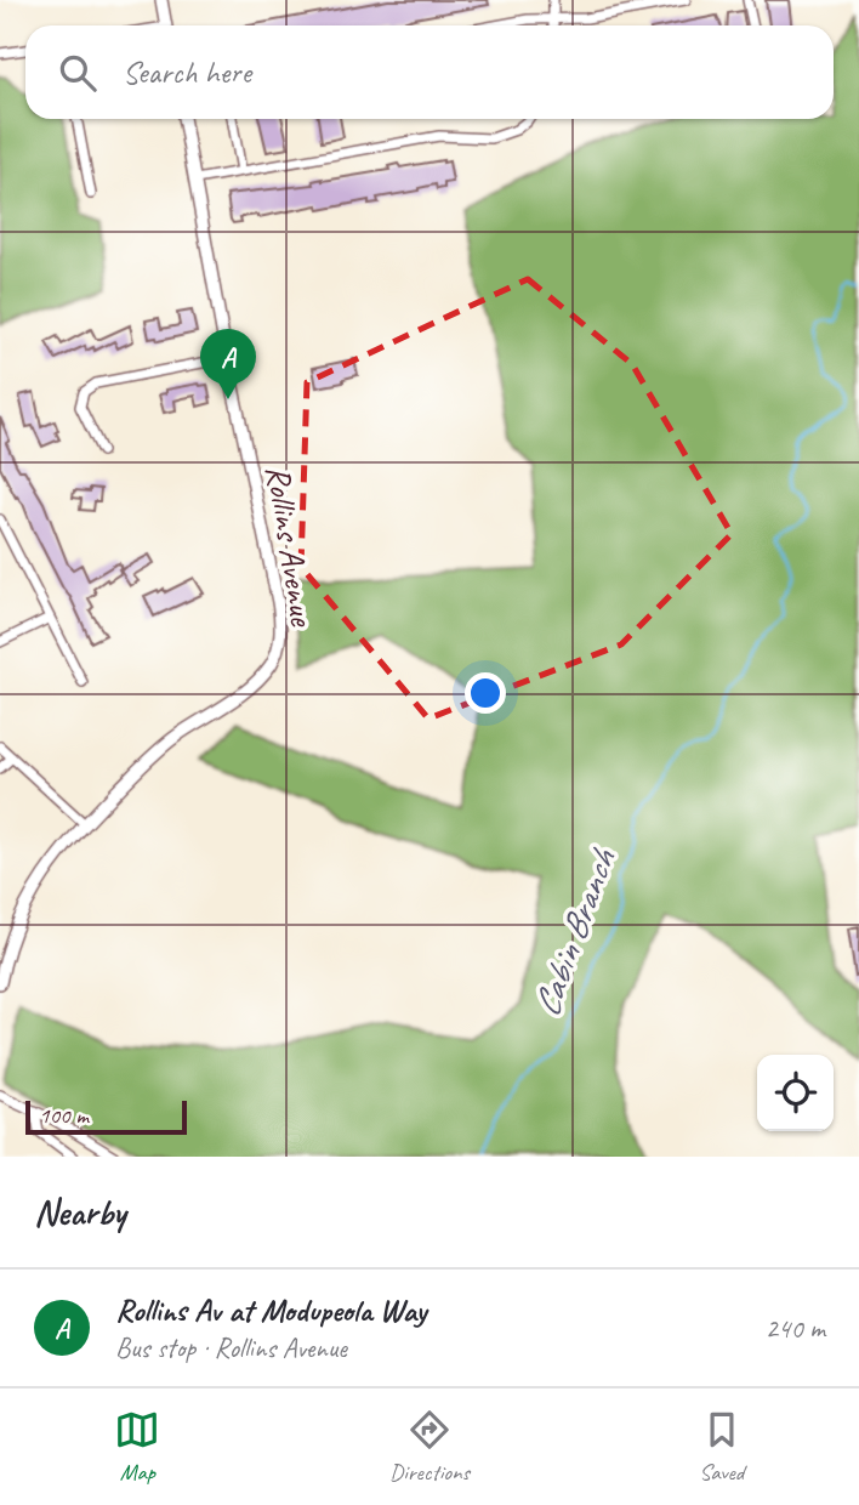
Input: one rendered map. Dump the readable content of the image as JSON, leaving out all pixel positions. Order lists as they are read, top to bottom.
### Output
{
  "streets": {
    "street": ["Rollins Avenue"]
  },
  "water": ["Cabin Branch"],
  "scale_bar": "100 m",
  "page": {
    "search": "Search here",
    "pins": "A",
    "scale": "100 m",
    "heading": "Nearby",
    "list": [
      {
        "mark": "A",
        "name": "Rollins Av at Modupeola Way",
        "note": "Bus stop · Rollins Avenue",
        "value": "240 m"
      }
    ],
    "nav": ["Map", "Directions", "Saved"]
  }
}
